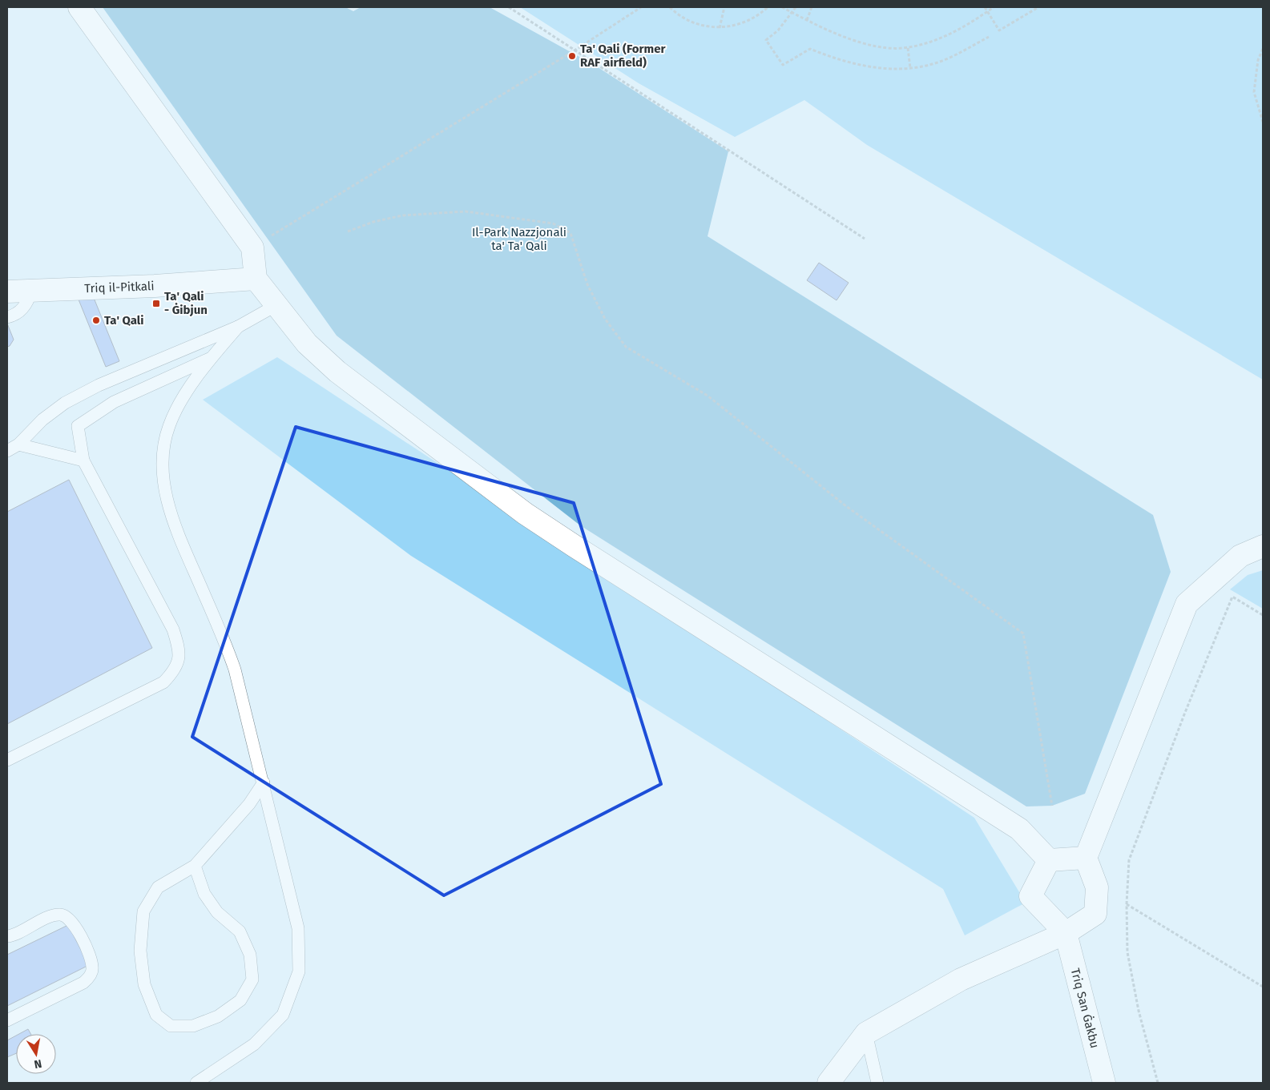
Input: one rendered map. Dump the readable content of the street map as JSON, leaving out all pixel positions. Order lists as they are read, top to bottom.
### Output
{
  "streets": {
    "main road": ["Triq il-Pitkali", "Triq San Ġakbu"]
  },
  "parks": ["Il-Park Nazzjonali ta' Ta' Qali"],
  "places": {
    "other": ["Ta' Qali (Former RAF airfield)", "Ta' Qali"],
    "transit": ["Ta' Qali - Ġibjun"]
  },
  "north": "bottom"
}
